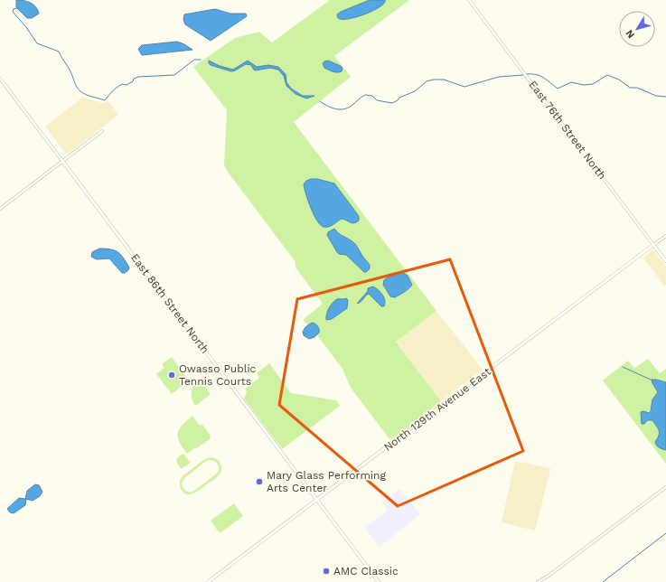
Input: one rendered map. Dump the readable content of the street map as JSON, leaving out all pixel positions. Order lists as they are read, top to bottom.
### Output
{
  "streets": {
    "main road": ["East 76th Street North", "East 86th Street North", "North 129th Avenue East"]
  },
  "crossings": [
    ["East 76th Street North", "North 129th Avenue East"],
    ["East 86th Street North", "North 129th Avenue East"]
  ],
  "places": ["Owasso Public Tennis Courts", "Mary Glass Performing Arts Center", "AMC Classic"],
  "north": "bottom left"
}
